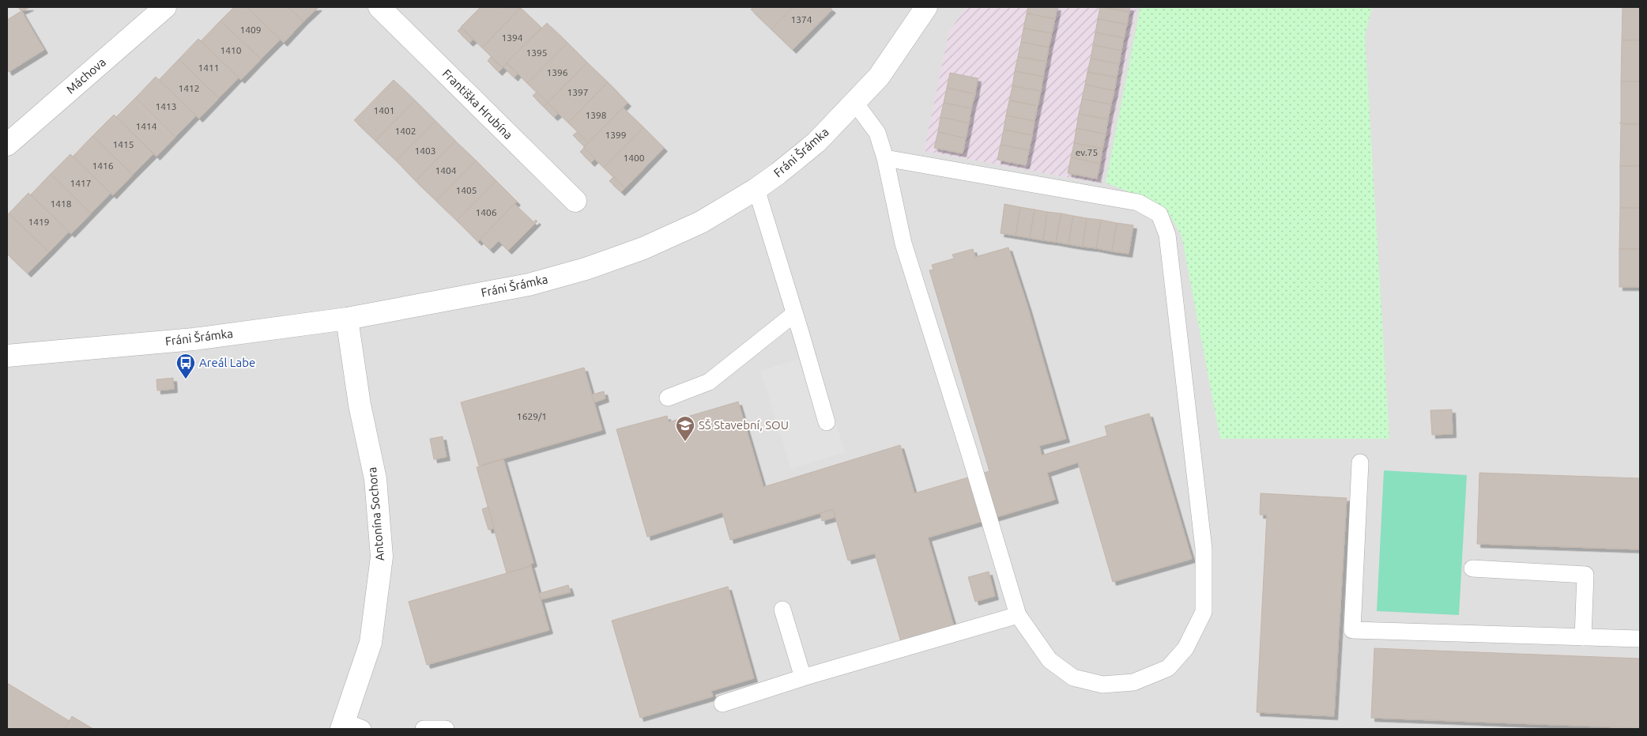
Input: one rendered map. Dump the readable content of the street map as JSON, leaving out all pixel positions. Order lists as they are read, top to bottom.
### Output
{
  "streets": {
    "street": [
      "Máchova",
      "Františka Hrubína",
      "Fráni Šrámka",
      "Antonína Sochora"
    ]
  },
  "crossings": [
    ["Fráni Šrámka", "Antonína Sochora"]
  ],
  "places": {
    "bus stop": ["Areál Labe"],
    "school or university": ["SŠ Stavební, SOU"]
  },
  "house_numbers": [
    "1374",
    "1409",
    "1394",
    "1410",
    "1395",
    "1411",
    "1396",
    "1412",
    "1397",
    "1413",
    "1401",
    "1398",
    "1414",
    "1402",
    "1399",
    "1415",
    "1403",
    "ev.75",
    "1400",
    "1416",
    "1404",
    "1417",
    "1405",
    "1418",
    "1406",
    "1419",
    "1629/1"
  ]
}
